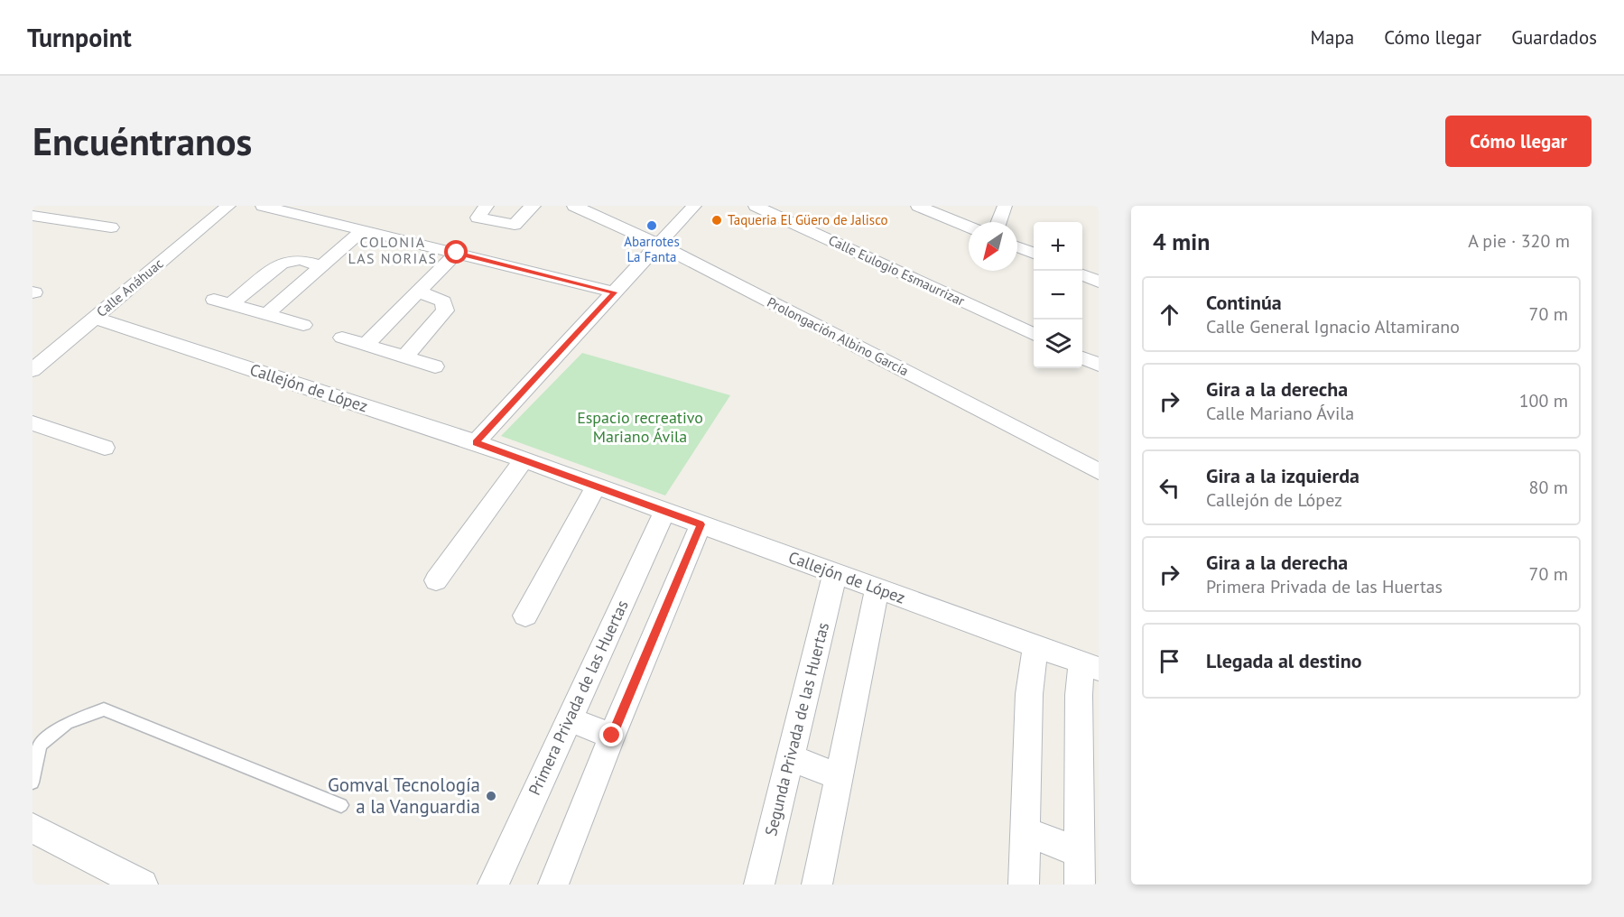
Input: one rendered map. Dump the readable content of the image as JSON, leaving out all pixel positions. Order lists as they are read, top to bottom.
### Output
{
  "streets": {
    "street": [
      "Calle Eulogio Esmaurrizar",
      "Calle Anáhuac",
      "Prolongación Albino García",
      "Callejón de López",
      "Primera Privada de las Huertas",
      "Segunda Privada de las Huertas"
    ]
  },
  "crossings": [
    ["Calle Anáhuac", "Callejón de López"],
    ["Callejón de López", "Primera Privada de las Huertas"],
    ["Callejón de López", "Segunda Privada de las Huertas"]
  ],
  "districts": ["COLONIA LAS NORIAS"],
  "parks": ["Espacio recreativo Mariano Ávila"],
  "places": ["Taqueria El Güero de Jalisco", "Abarrotes La Fanta", "Gomval Tecnología a la Vanguardia"],
  "north": "bottom left",
  "page": {
    "header": "Turnpoint",
    "nav": ["Mapa", "Cómo llegar", "Guardados"],
    "buttons": "Cómo llegar",
    "title": "Encuéntranos",
    "heading": ["4 min", "A pie · 320 m"],
    "map_buttons": ["+", "−"],
    "list": [
      ["Continúa", "Calle General Ignacio Altamirano", "70 m"],
      ["Gira a la derecha", "Calle Mariano Ávila", "100 m"],
      ["Gira a la izquierda", "Callejón de López", "80 m"],
      ["Gira a la derecha", "Primera Privada de las Huertas", "70 m"],
      "Llegada al destino"
    ]
  }
}
